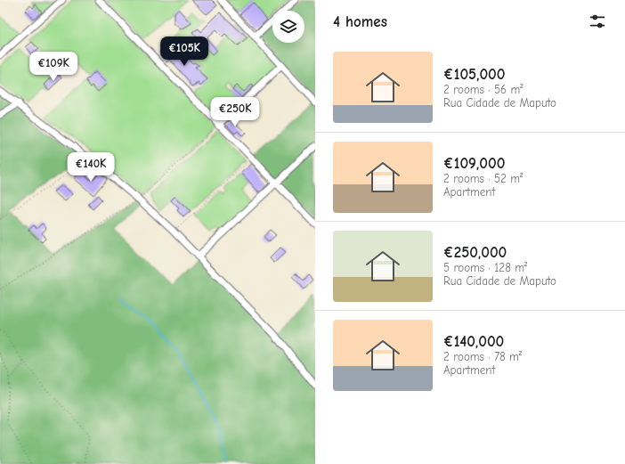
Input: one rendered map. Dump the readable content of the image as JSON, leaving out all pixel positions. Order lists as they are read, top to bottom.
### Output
{
  "page": {
    "heading": "4 homes",
    "price": [
      "€105K",
      "€109K",
      "€250K",
      "€140K"
    ],
    "list": [
      {
        "name": "€105,000",
        "note": "2 rooms · 56 m² · Rua Cidade de Maputo"
      },
      {
        "name": "€109,000",
        "note": "2 rooms · 52 m² · Apartment"
      },
      {
        "name": "€250,000",
        "note": "5 rooms · 128 m² · Rua Cidade de Maputo"
      },
      {
        "name": "€140,000",
        "note": "2 rooms · 78 m² · Apartment"
      }
    ]
  }
}
